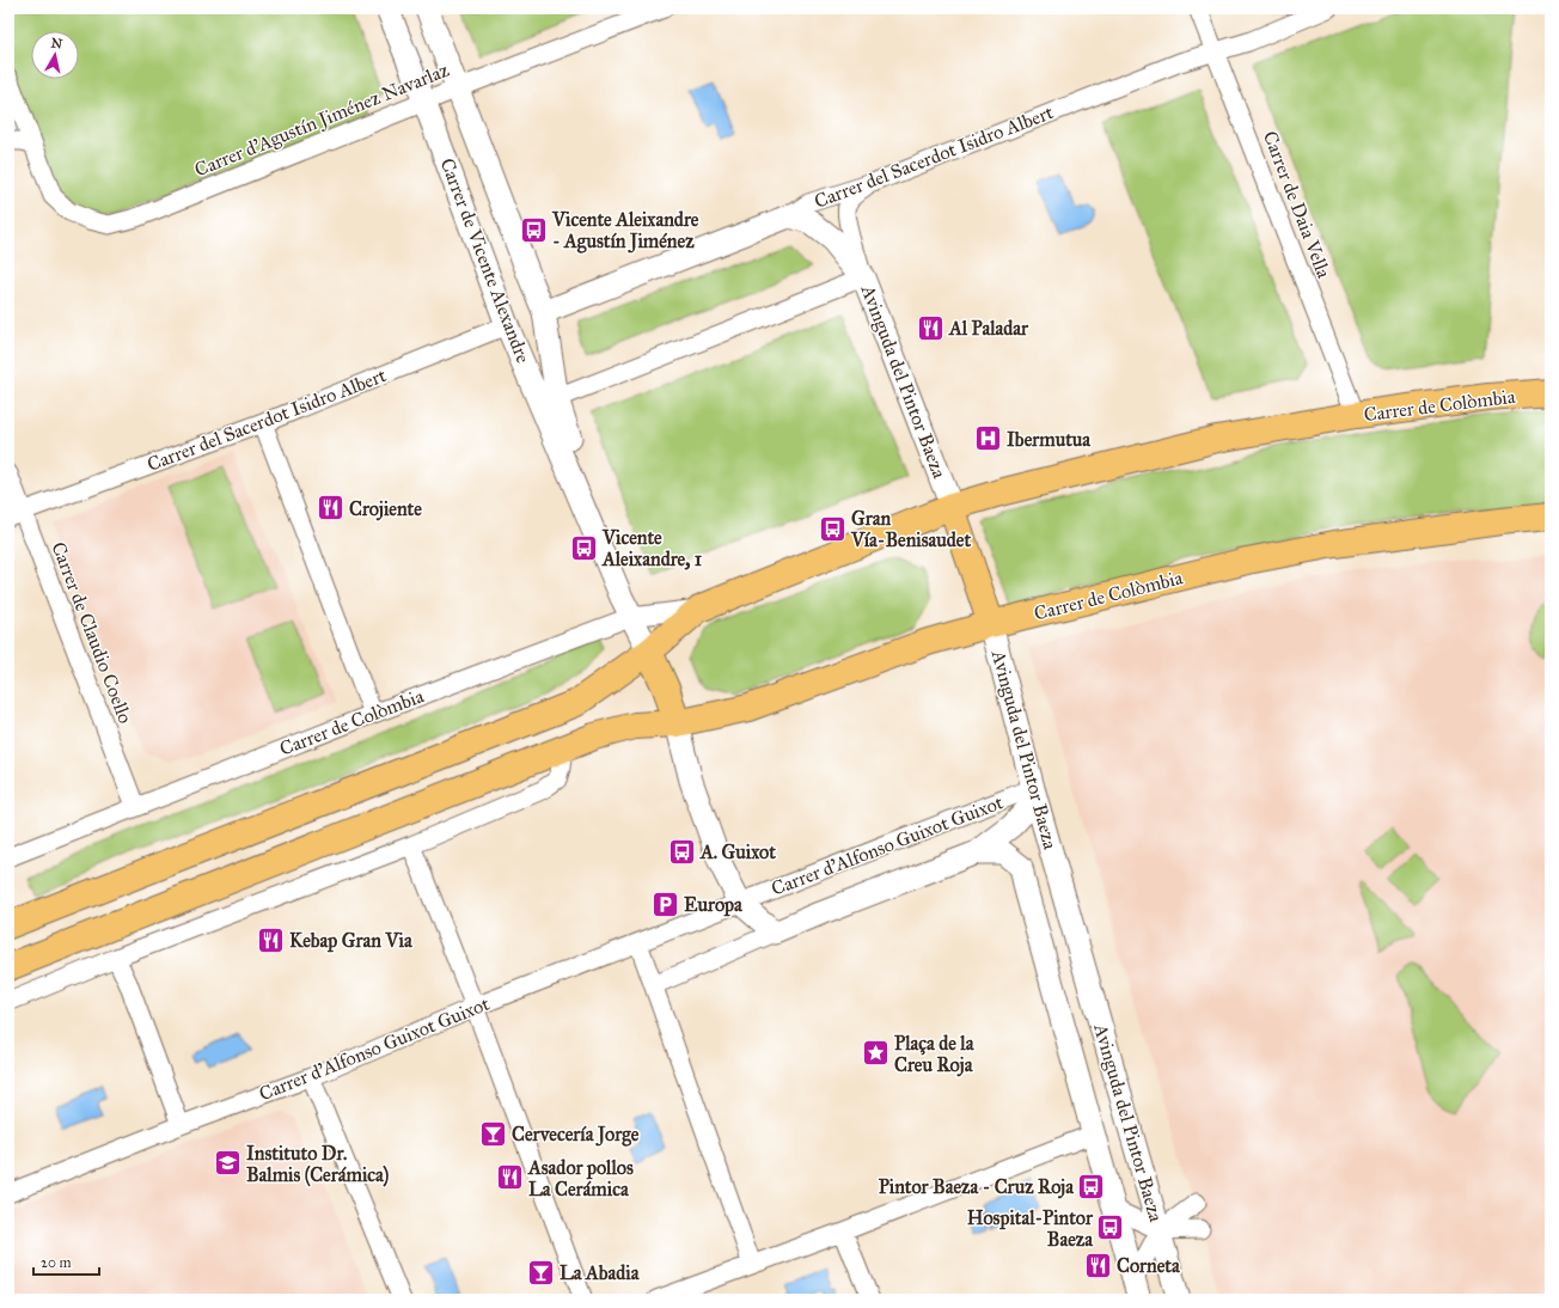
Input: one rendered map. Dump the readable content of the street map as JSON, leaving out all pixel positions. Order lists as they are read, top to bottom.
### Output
{
  "streets": {
    "main road": ["Avinguda del Pintor Baeza", "Carrer de Colòmbia"],
    "street": [
      "Carrer d'Agustín Jiménez Navarlaz",
      "Carrer del Sacerdot Isidro Albert",
      "Carrer de Daia Vella",
      "Carrer de Vicente Alexandre",
      "Carrer de Claudio Coello",
      "Carrer d'Alfonso Guixot Guixot"
    ]
  },
  "crossings": [
    ["Carrer d'Agustín Jiménez Navarlaz", "Carrer de Vicente Alexandre"],
    ["Carrer del Sacerdot Isidro Albert", "Carrer de Daia Vella"],
    ["Carrer del Sacerdot Isidro Albert", "Carrer de Vicente Alexandre"],
    ["Carrer del Sacerdot Isidro Albert", "Avinguda del Pintor Baeza"],
    ["Carrer del Sacerdot Isidro Albert", "Carrer de Claudio Coello"],
    ["Carrer de Daia Vella", "Carrer de Colòmbia"],
    ["Carrer de Vicente Alexandre", "Carrer de Colòmbia"],
    ["Avinguda del Pintor Baeza", "Carrer de Colòmbia"],
    ["Avinguda del Pintor Baeza", "Carrer d'Alfonso Guixot Guixot"],
    ["Carrer de Colòmbia", "Carrer de Claudio Coello"]
  ],
  "places": {
    "bus stop": [
      "Vicente Aleixandre - Agustín Jiménez",
      "Gran Vía-Benisaudet",
      "Vicente Aleixandre, 1",
      "A. Guixot",
      "Pintor Baeza - Cruz Roja",
      "Hospital-Pintor Baeza"
    ],
    "restaurant": [
      "Al Paladar",
      "Crojiente",
      "Kebap Gran Via",
      "Asador pollos La Cerámica",
      "Corneta"
    ],
    "hospital": ["Ibermutua"],
    "parking": ["Europa"],
    "place": ["Plaça de la Creu Roja"],
    "bar": ["Cervecería Jorge", "La Abadia"],
    "school or university": ["Instituto Dr. Balmis (Cerámica)"]
  },
  "scale_bar": "20 m",
  "north": "top"
}
